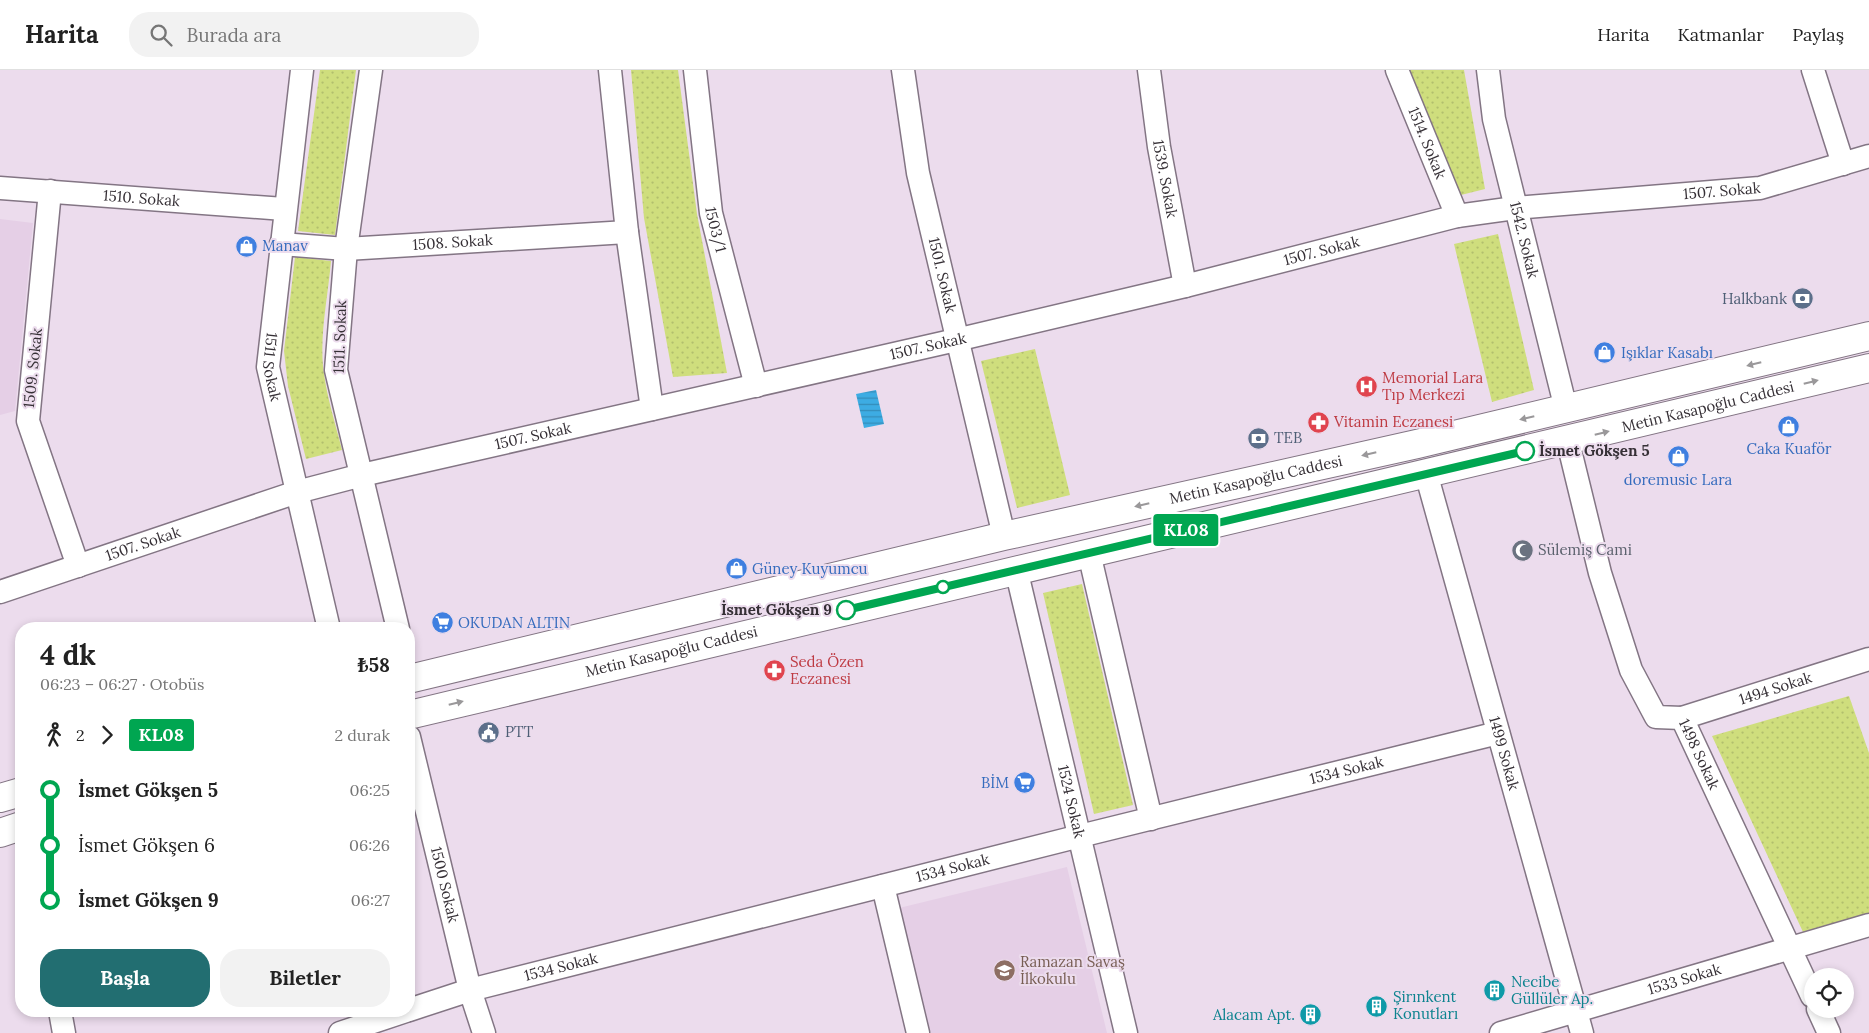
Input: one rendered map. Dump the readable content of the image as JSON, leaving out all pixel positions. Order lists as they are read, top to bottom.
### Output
{
  "streets": {
    "main road": ["Metin Kasapoğlu Caddesi"],
    "street": [
      "1514. Sokak",
      "1539. Sokak",
      "1507. Sokak",
      "1510. Sokak",
      "1503/1",
      "1542. Sokak",
      "1508. Sokak",
      "1501. Sokak",
      "1511. Sokak",
      "1511 Sokak",
      "1509. Sokak",
      "1494 Sokak",
      "1499 Sokak",
      "1498 Sokak",
      "1534 Sokak",
      "1524 Sokak",
      "1500 Sokak",
      "1533 Sokak"
    ]
  },
  "crossings": [
    ["1514. Sokak", "1507. Sokak"],
    ["1539. Sokak", "1507. Sokak"],
    ["1507. Sokak", "1503/1"],
    ["1507. Sokak", "1542. Sokak"],
    ["1507. Sokak", "1501. Sokak"],
    ["1507. Sokak", "1511. Sokak"],
    ["1507. Sokak", "1511 Sokak"],
    ["1507. Sokak", "1509. Sokak"],
    ["1510. Sokak", "1511 Sokak"],
    ["1510. Sokak", "1509. Sokak"],
    ["1542. Sokak", "Metin Kasapoğlu Caddesi"],
    ["1508. Sokak", "1511. Sokak"],
    ["1508. Sokak", "1511 Sokak"],
    ["1501. Sokak", "Metin Kasapoğlu Caddesi"],
    ["Metin Kasapoğlu Caddesi", "1499 Sokak"],
    ["Metin Kasapoğlu Caddesi", "1498 Sokak"],
    ["Metin Kasapoğlu Caddesi", "1524 Sokak"],
    ["1494 Sokak", "1498 Sokak"],
    ["1499 Sokak", "1534 Sokak"],
    ["1499 Sokak", "1533 Sokak"],
    ["1498 Sokak", "1533 Sokak"],
    ["1534 Sokak", "1524 Sokak"],
    ["1534 Sokak", "1500 Sokak"]
  ],
  "places": {
    "shop": [
      "Manav",
      "Işıklar Kasabı",
      "Caka Kuaför",
      "doremusic Lara",
      "Güney Kuyumcu"
    ],
    "bank": ["Halkbank", "TEB"],
    "hospital": ["Memorial Lara Tıp Merkezi"],
    "pharmacy": ["Vitamin Eczanesi", "Seda Özen Eczanesi"],
    "other": ["İsmet Gökşen 5", "İsmet Gökşen 9"],
    "mosque": ["Sülemiş Cami"],
    "supermarket": ["OKUDAN ALTIN", "BİM"],
    "public building": ["PTT"],
    "school or university": ["Ramazan Savaş İlkokulu"],
    "building": ["Necibe Güllüler Ap.", "Şirınkent Konutları", "Alacam Apt."]
  },
  "lines": ["bus line KL08"],
  "page": {
    "header": "Harita",
    "search": "Burada ara",
    "nav": ["Harita", "Katmanlar", "Paylaş"],
    "on_map": "KL08",
    "heading": ["4 dk", "06:23 – 06:27 · Otobüs", "₺58"],
    "legs": ["2", "KL08", "2 durak"],
    "list": [
      {
        "name": "İsmet Gökşen 5",
        "value": "06:25"
      },
      {
        "name": "İsmet Gökşen 6",
        "value": "06:26"
      },
      {
        "name": "İsmet Gökşen 9",
        "value": "06:27"
      }
    ],
    "buttons": ["Başla", "Biletler"]
  }
}
